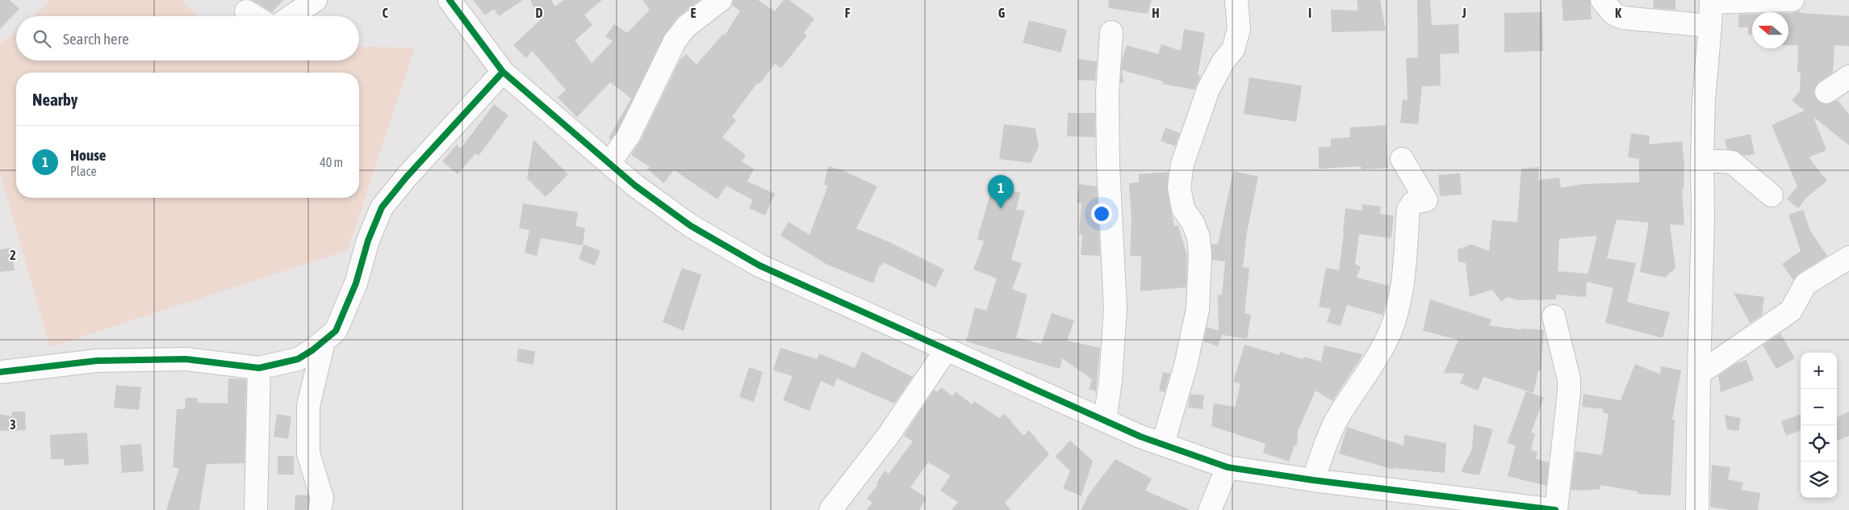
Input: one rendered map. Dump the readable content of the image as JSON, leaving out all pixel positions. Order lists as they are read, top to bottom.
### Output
{
  "north": "left",
  "page": {
    "search": "Search here",
    "heading": "Nearby",
    "list": [
      {
        "mark": "1",
        "name": "House",
        "note": "Place",
        "value": "40 m"
      }
    ],
    "pins": "1",
    "map_buttons": ["+", "−"]
  },
  "grid": {
    "columns": [
      "C",
      "D",
      "E",
      "F",
      "G",
      "H",
      "I",
      "J",
      "K"
    ],
    "rows": ["2", "3"]
  }
}
